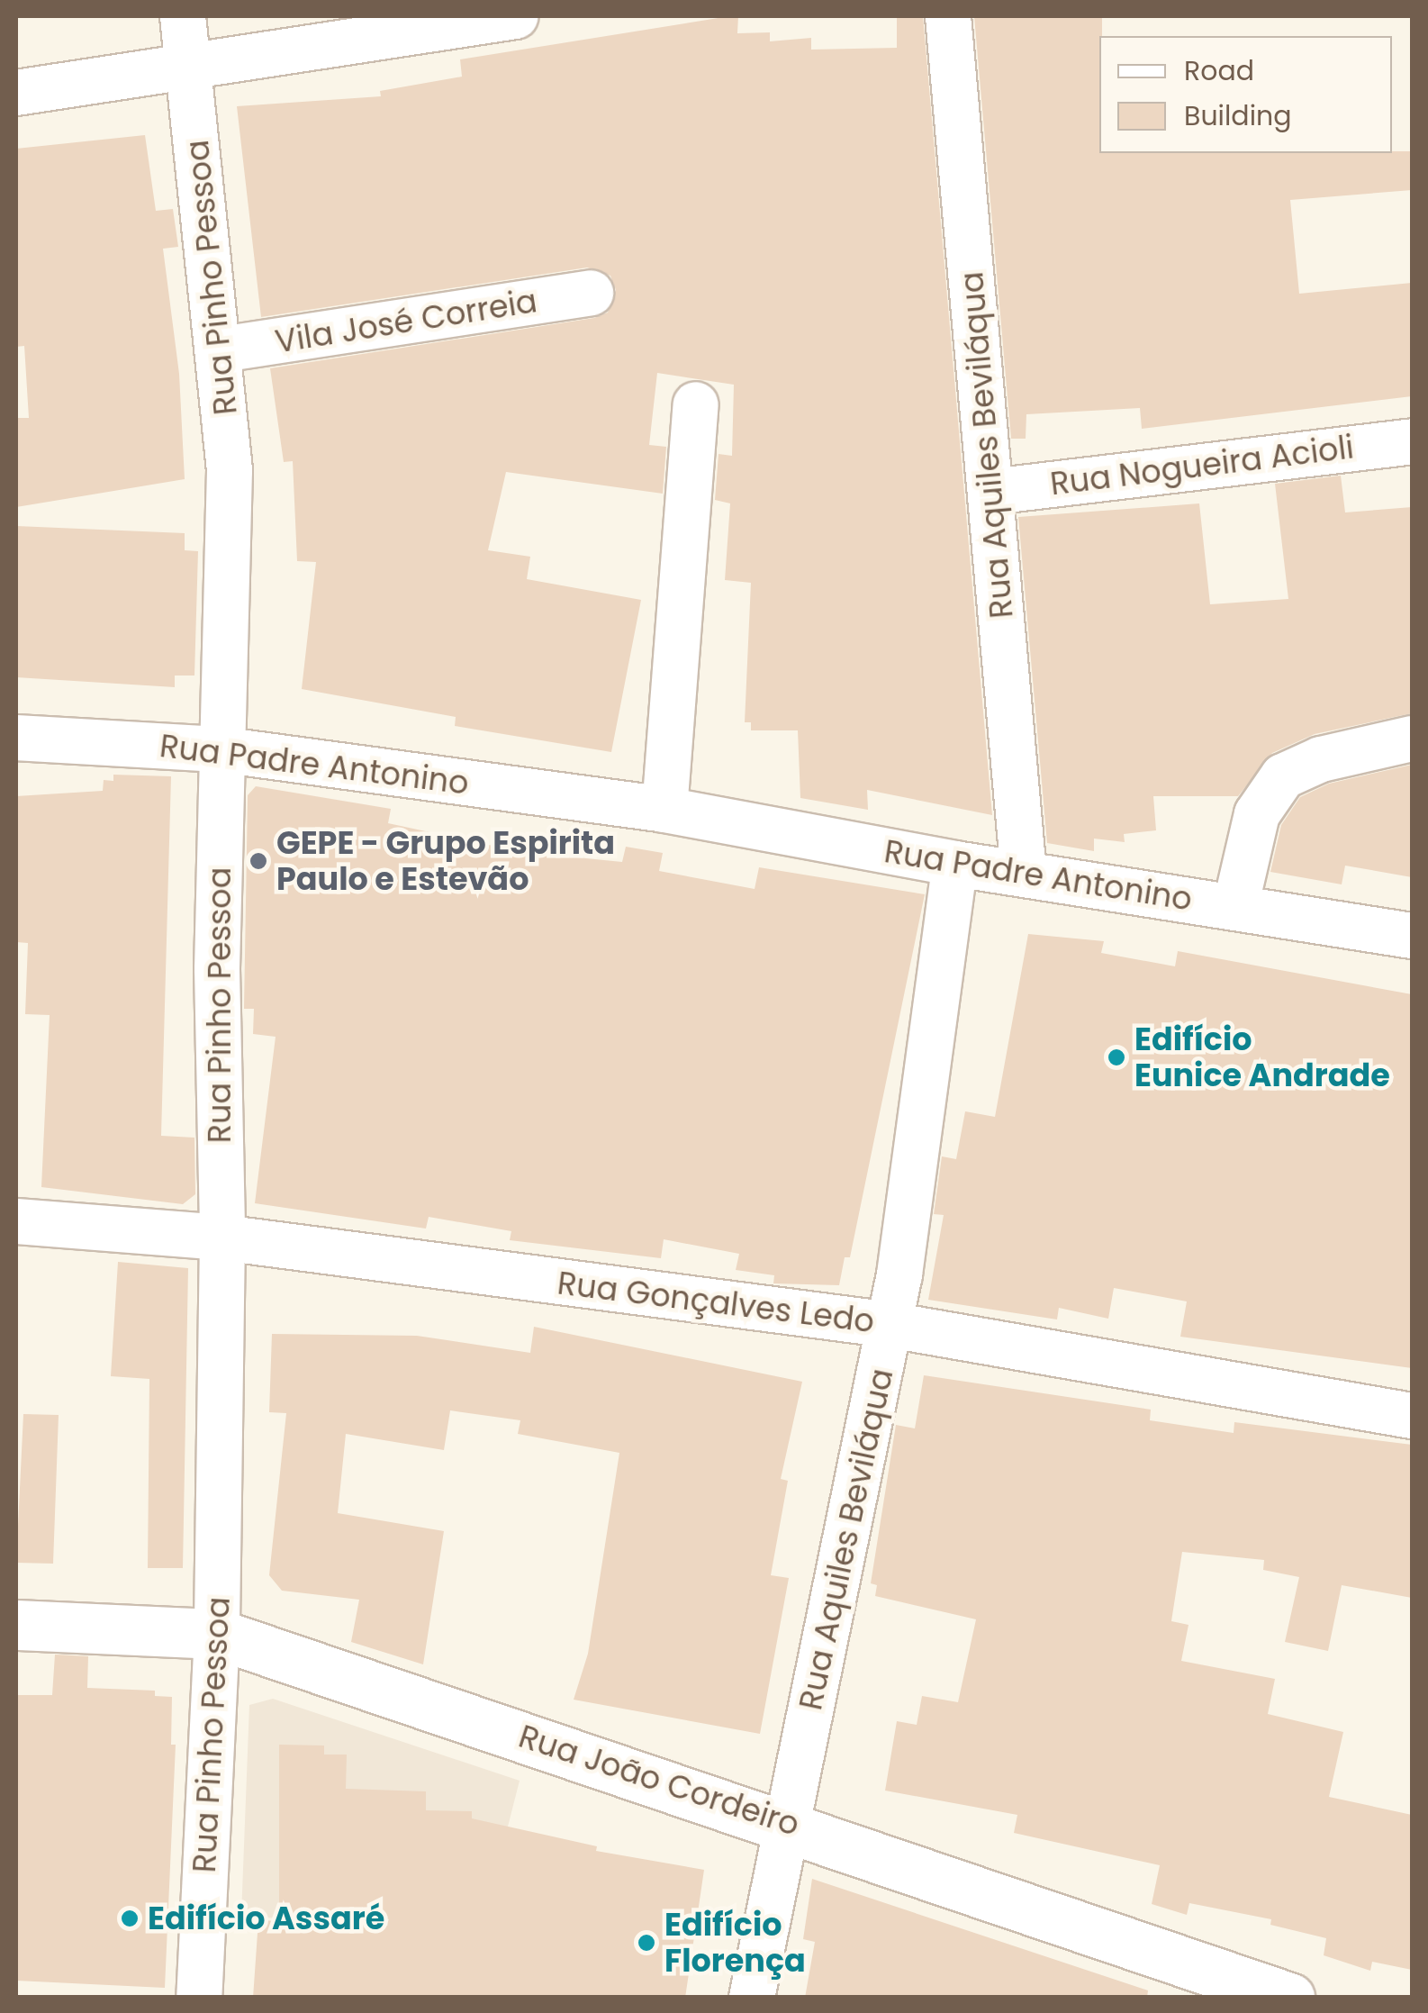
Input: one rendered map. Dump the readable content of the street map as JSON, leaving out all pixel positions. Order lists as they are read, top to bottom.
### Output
{
  "streets": {
    "street": [
      "Rua Pinho Pessoa",
      "Vila José Correia",
      "Rua Aquiles Beviláqua",
      "Rua Nogueira Acioli",
      "Rua Padre Antonino",
      "Rua Gonçalves Ledo",
      "Rua João Cordeiro"
    ]
  },
  "crossings": [
    ["Rua Pinho Pessoa", "Vila José Correia"],
    ["Rua Pinho Pessoa", "Rua Padre Antonino"],
    ["Rua Pinho Pessoa", "Rua Gonçalves Ledo"],
    ["Rua Pinho Pessoa", "Rua João Cordeiro"],
    ["Rua Aquiles Beviláqua", "Rua Nogueira Acioli"],
    ["Rua Aquiles Beviláqua", "Rua Padre Antonino"],
    ["Rua Aquiles Beviláqua", "Rua Gonçalves Ledo"],
    ["Rua Aquiles Beviláqua", "Rua João Cordeiro"]
  ],
  "places": [
    "GEPE - Grupo Espirita Paulo e Estevão",
    "Edifício Eunice Andrade",
    "Edifício Assaré",
    "Edifício Florença"
  ],
  "legend": ["Road", "Building"]
}
